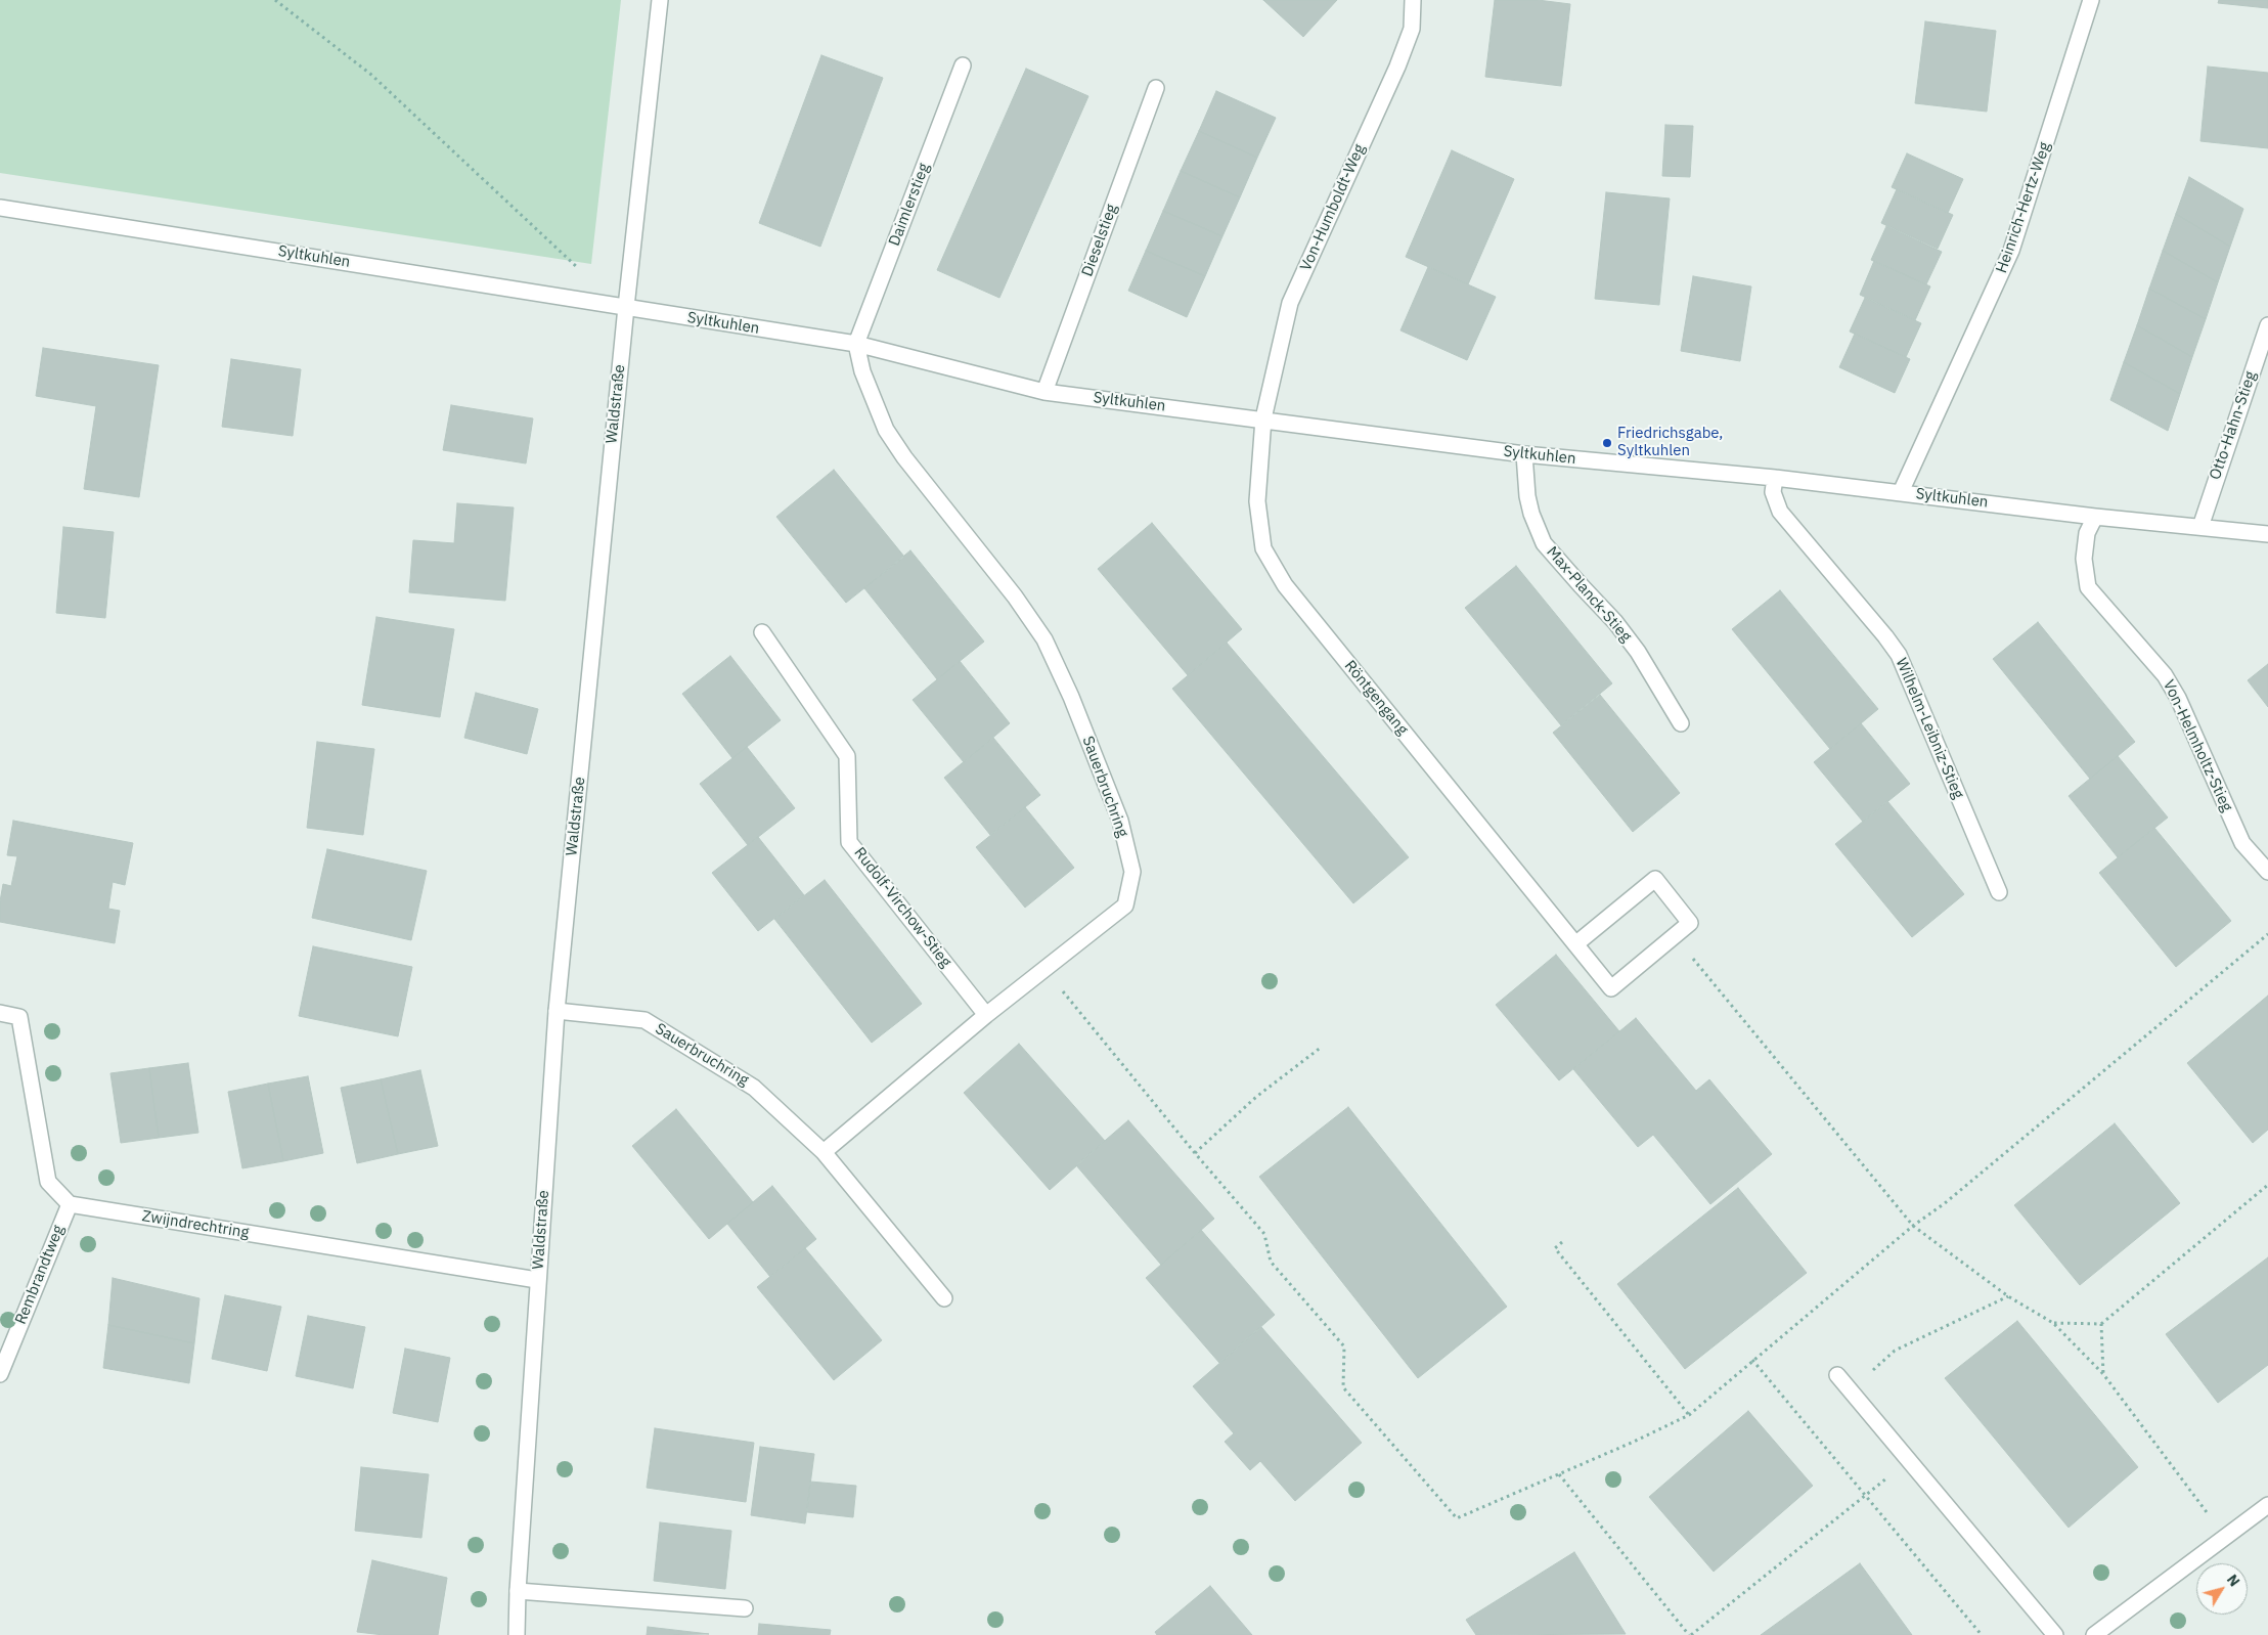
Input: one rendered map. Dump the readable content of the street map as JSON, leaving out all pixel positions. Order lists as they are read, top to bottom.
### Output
{
  "streets": {
    "street": [
      "Daimlerstieg",
      "Von-Humboldt-Weg",
      "Heinrich-Hertz-Weg",
      "Dieselstieg",
      "Syltkuhlen",
      "Waldstraße",
      "Otto-Hahn-Stieg",
      "Max-Planck-Stieg",
      "Röntgengang",
      "Wilhelm-Leibniz-Stieg",
      "Von-Helmholtz-Stieg",
      "Sauerbruchring",
      "Rudolf-Virchow-Stieg",
      "Zwijndrechtring",
      "Rembrandtweg"
    ]
  },
  "crossings": [
    ["Daimlerstieg", "Syltkuhlen"],
    ["Daimlerstieg", "Sauerbruchring"],
    ["Von-Humboldt-Weg", "Syltkuhlen"],
    ["Von-Humboldt-Weg", "Röntgengang"],
    ["Heinrich-Hertz-Weg", "Syltkuhlen"],
    ["Dieselstieg", "Syltkuhlen"],
    ["Syltkuhlen", "Waldstraße"],
    ["Syltkuhlen", "Otto-Hahn-Stieg"],
    ["Syltkuhlen", "Max-Planck-Stieg"],
    ["Syltkuhlen", "Röntgengang"],
    ["Syltkuhlen", "Wilhelm-Leibniz-Stieg"],
    ["Syltkuhlen", "Von-Helmholtz-Stieg"],
    ["Syltkuhlen", "Sauerbruchring"],
    ["Waldstraße", "Sauerbruchring"],
    ["Waldstraße", "Zwijndrechtring"],
    ["Sauerbruchring", "Rudolf-Virchow-Stieg"],
    ["Zwijndrechtring", "Rembrandtweg"]
  ],
  "places": ["Friedrichsgabe, Syltkuhlen"],
  "north": "top right"
}
